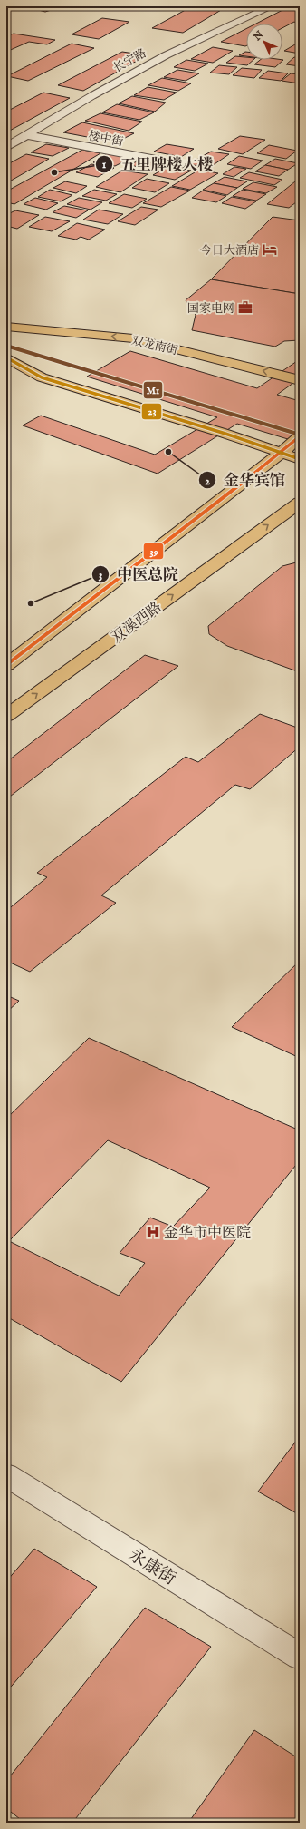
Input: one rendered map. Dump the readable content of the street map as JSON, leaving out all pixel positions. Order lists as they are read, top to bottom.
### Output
{
  "streets": {
    "main road": ["双龙南街", "双溪西路"],
    "street": ["长宁路", "楼中街", "永康街"]
  },
  "crossings": [
    ["长宁路", "楼中街"]
  ],
  "places": {
    "other": ["五里牌楼大楼", "金华宾馆", "中医总院"],
    "hotel": ["今日大酒店"],
    "office": ["国家电网"],
    "hospital": ["金华市中医院"]
  },
  "lines": ["transit line M1", "transit line 23", "transit line 39"],
  "north": "top left"
}
